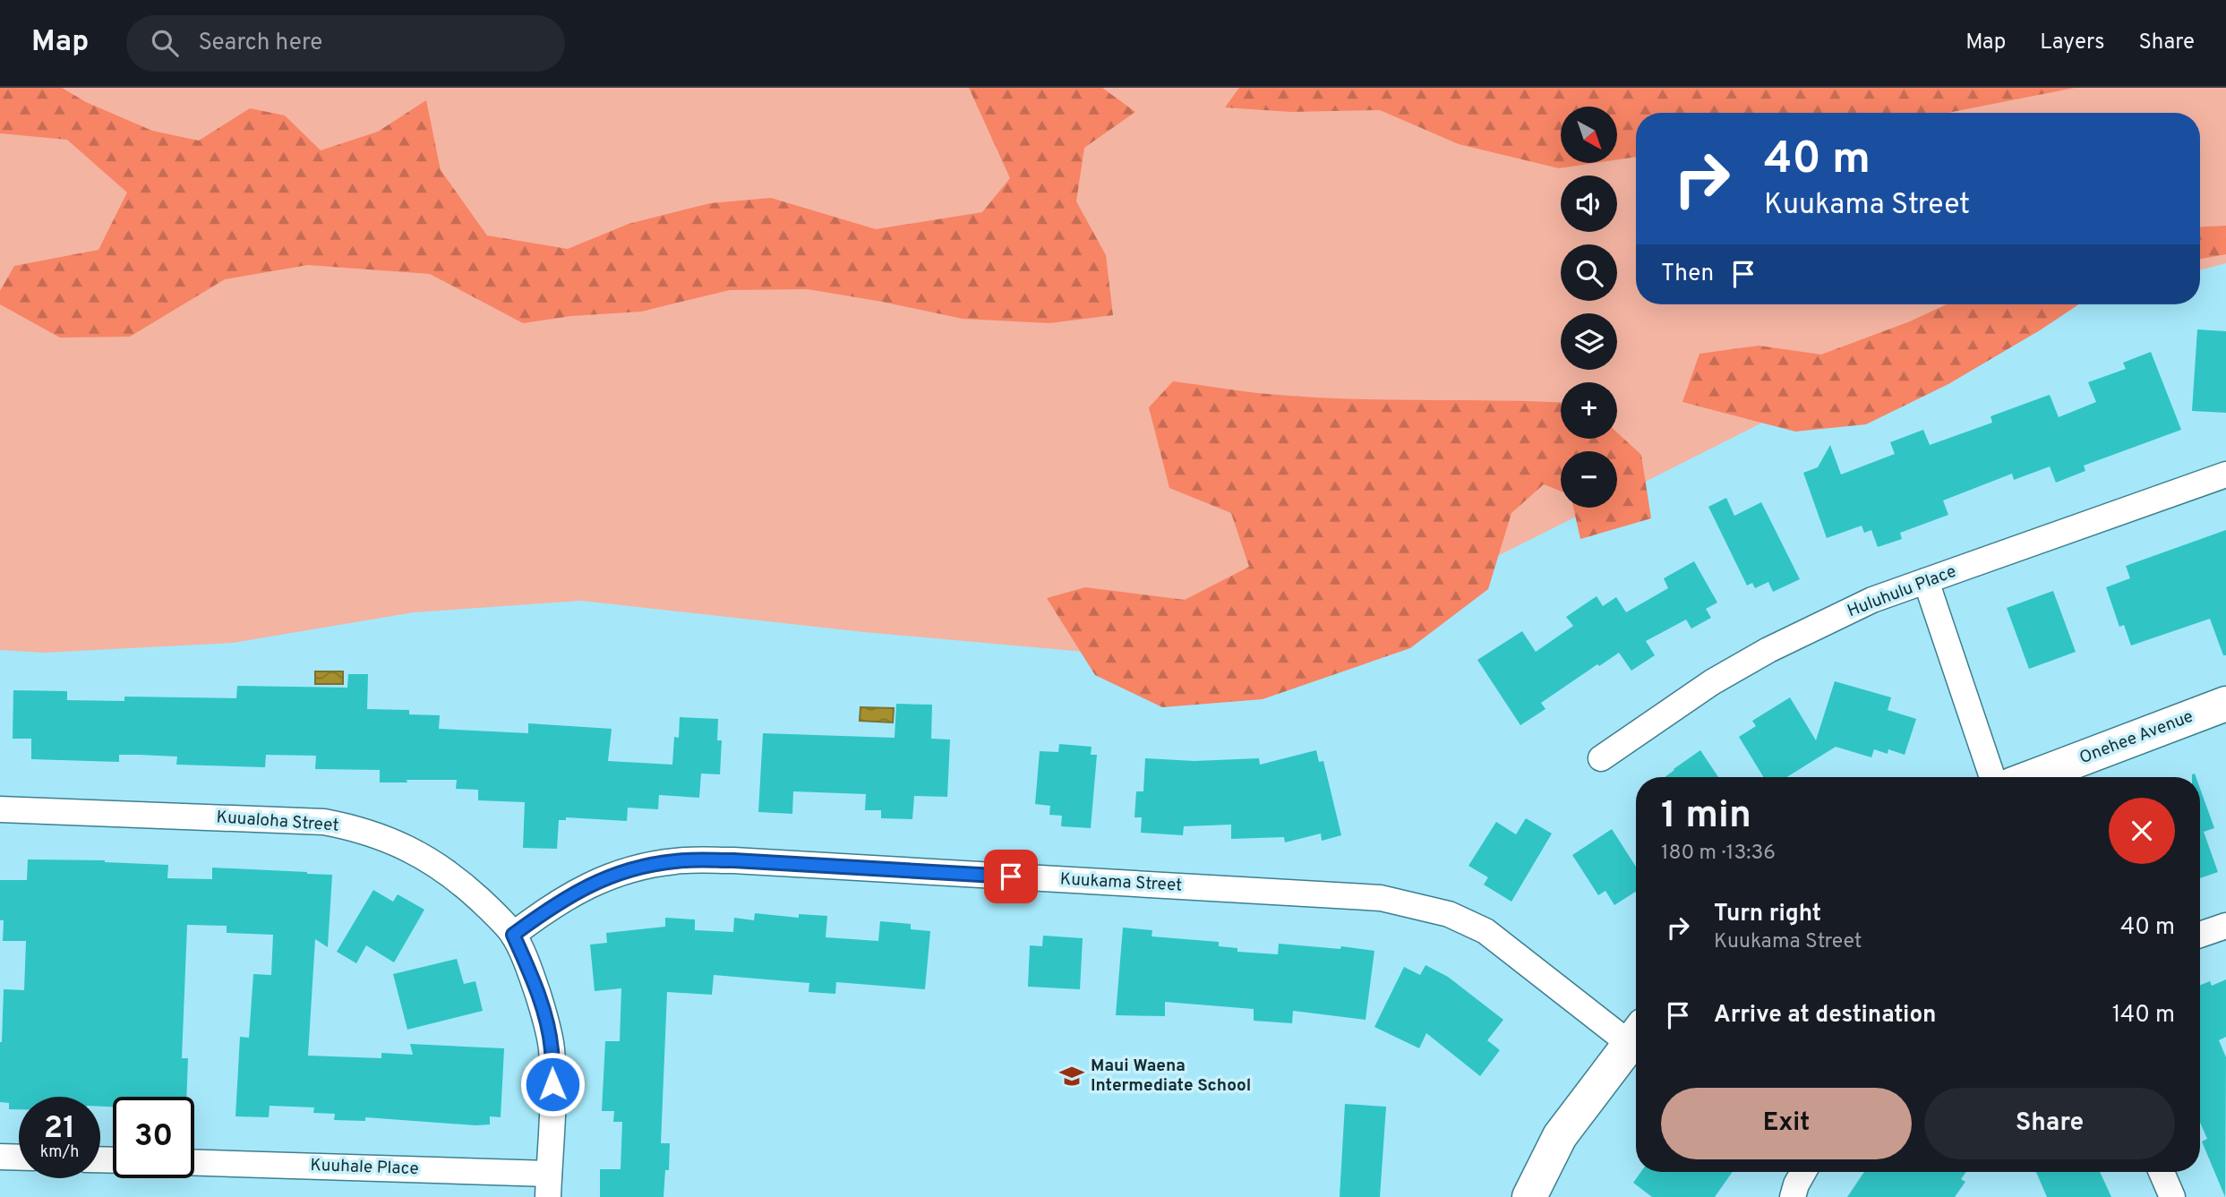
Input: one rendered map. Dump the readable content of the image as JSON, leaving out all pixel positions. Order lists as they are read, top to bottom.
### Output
{
  "streets": {
    "street": [
      "Huluhulu Place",
      "Onehee Avenue",
      "Kuualoha Street",
      "Kuukama Street",
      "Kuuhale Place"
    ]
  },
  "crossings": [
    ["Kuualoha Street", "Kuukama Street"],
    ["Kuualoha Street", "Kuuhale Place"]
  ],
  "places": {
    "school or university": ["Maui Waena Intermediate School"]
  },
  "north": "bottom right",
  "page": {
    "header": "Map",
    "search": "Search here",
    "nav": ["Map", "Layers", "Share"],
    "map_buttons": ["+", "−"],
    "turn": ["40 m", "Kuukama Street"],
    "then": "Then",
    "heading": ["1 min", "180 m · 13:36"],
    "list": [
      {
        "name": "Turn right",
        "note": "Kuukama Street",
        "value": "40 m"
      },
      {
        "name": "Arrive at destination",
        "value": "140 m"
      }
    ],
    "buttons": ["Exit", "Share"],
    "speed": "21 km/h",
    "limit": "30"
  }
}
